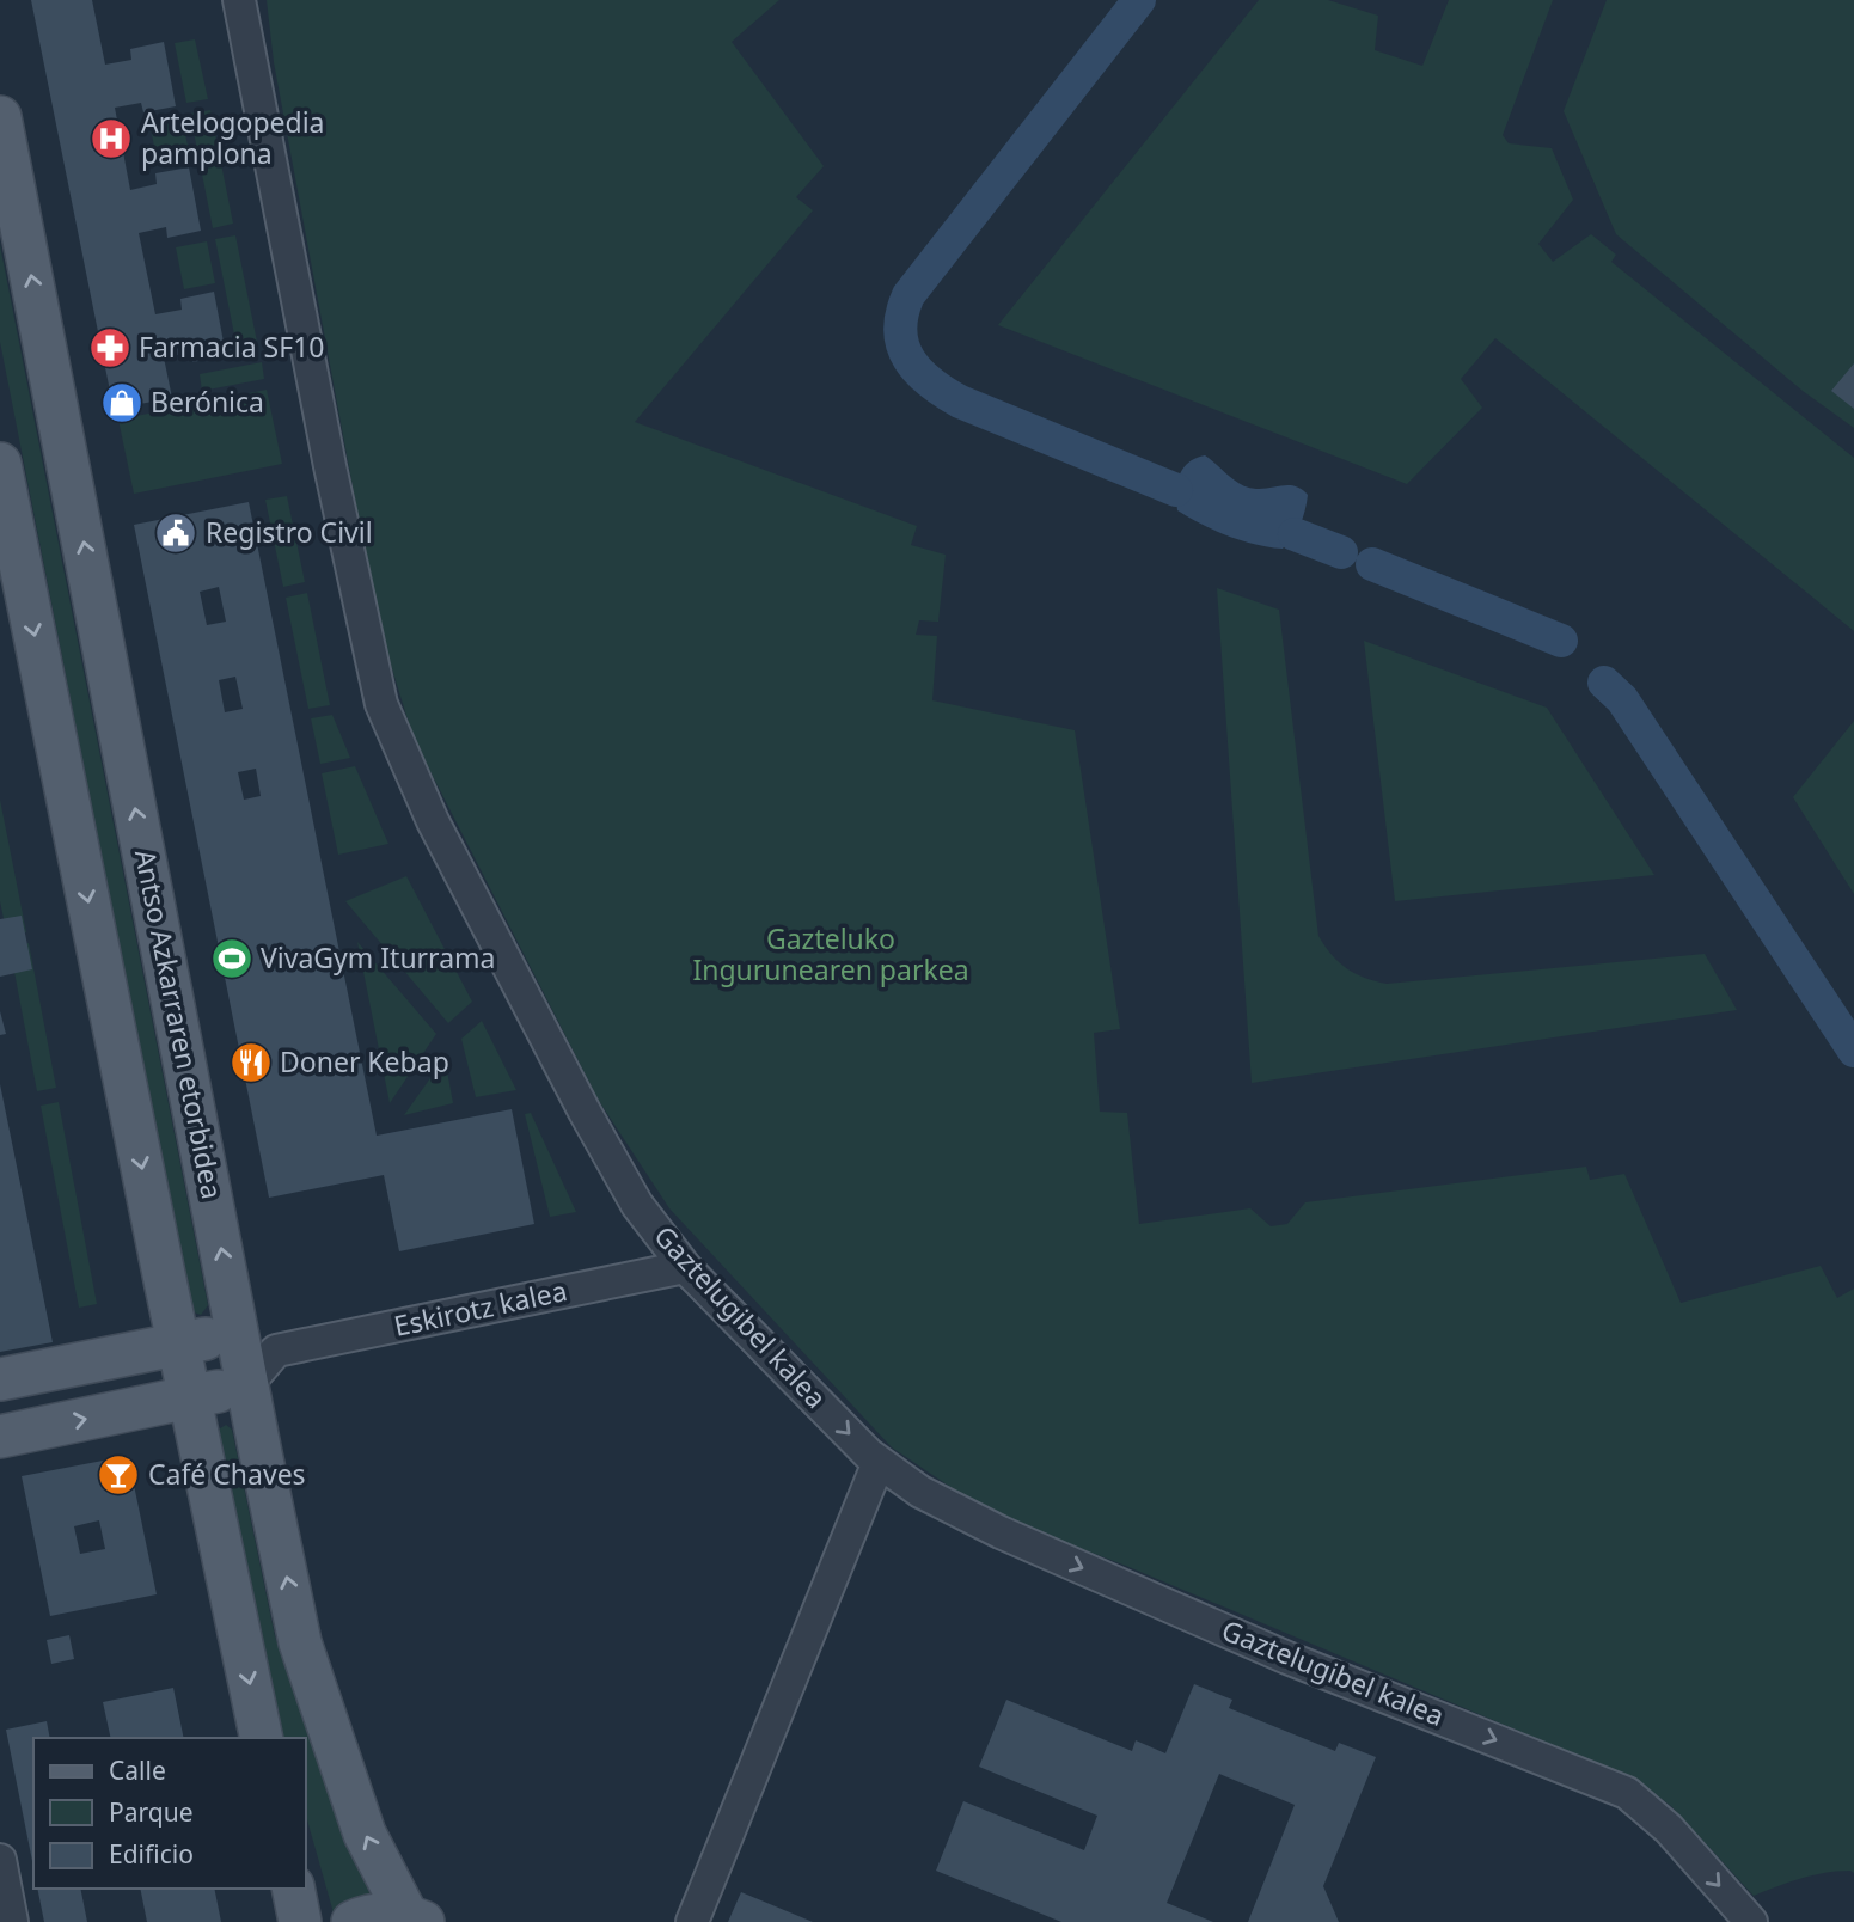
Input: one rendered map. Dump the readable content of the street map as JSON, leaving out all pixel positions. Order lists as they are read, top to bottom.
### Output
{
  "streets": {
    "main road": ["Antso Azkarraren etorbidea"],
    "street": ["Eskirotz kalea", "Gaztelugibel kalea"]
  },
  "crossings": [
    ["Eskirotz kalea", "Gaztelugibel kalea"]
  ],
  "one_way": ["Gaztelugibel kalea"],
  "parks": ["Gazteluko Ingurunearen parkea"],
  "places": {
    "hospital": ["Artelogopedia pamplona"],
    "pharmacy": ["Farmacia SF10"],
    "shop": ["Berónica"],
    "public building": ["Registro Civil"],
    "sports": ["VivaGym Iturrama"],
    "restaurant": ["Doner Kebap"],
    "bar": ["Café Chaves"]
  },
  "legend": ["Calle", "Parque", "Edificio"]
}
